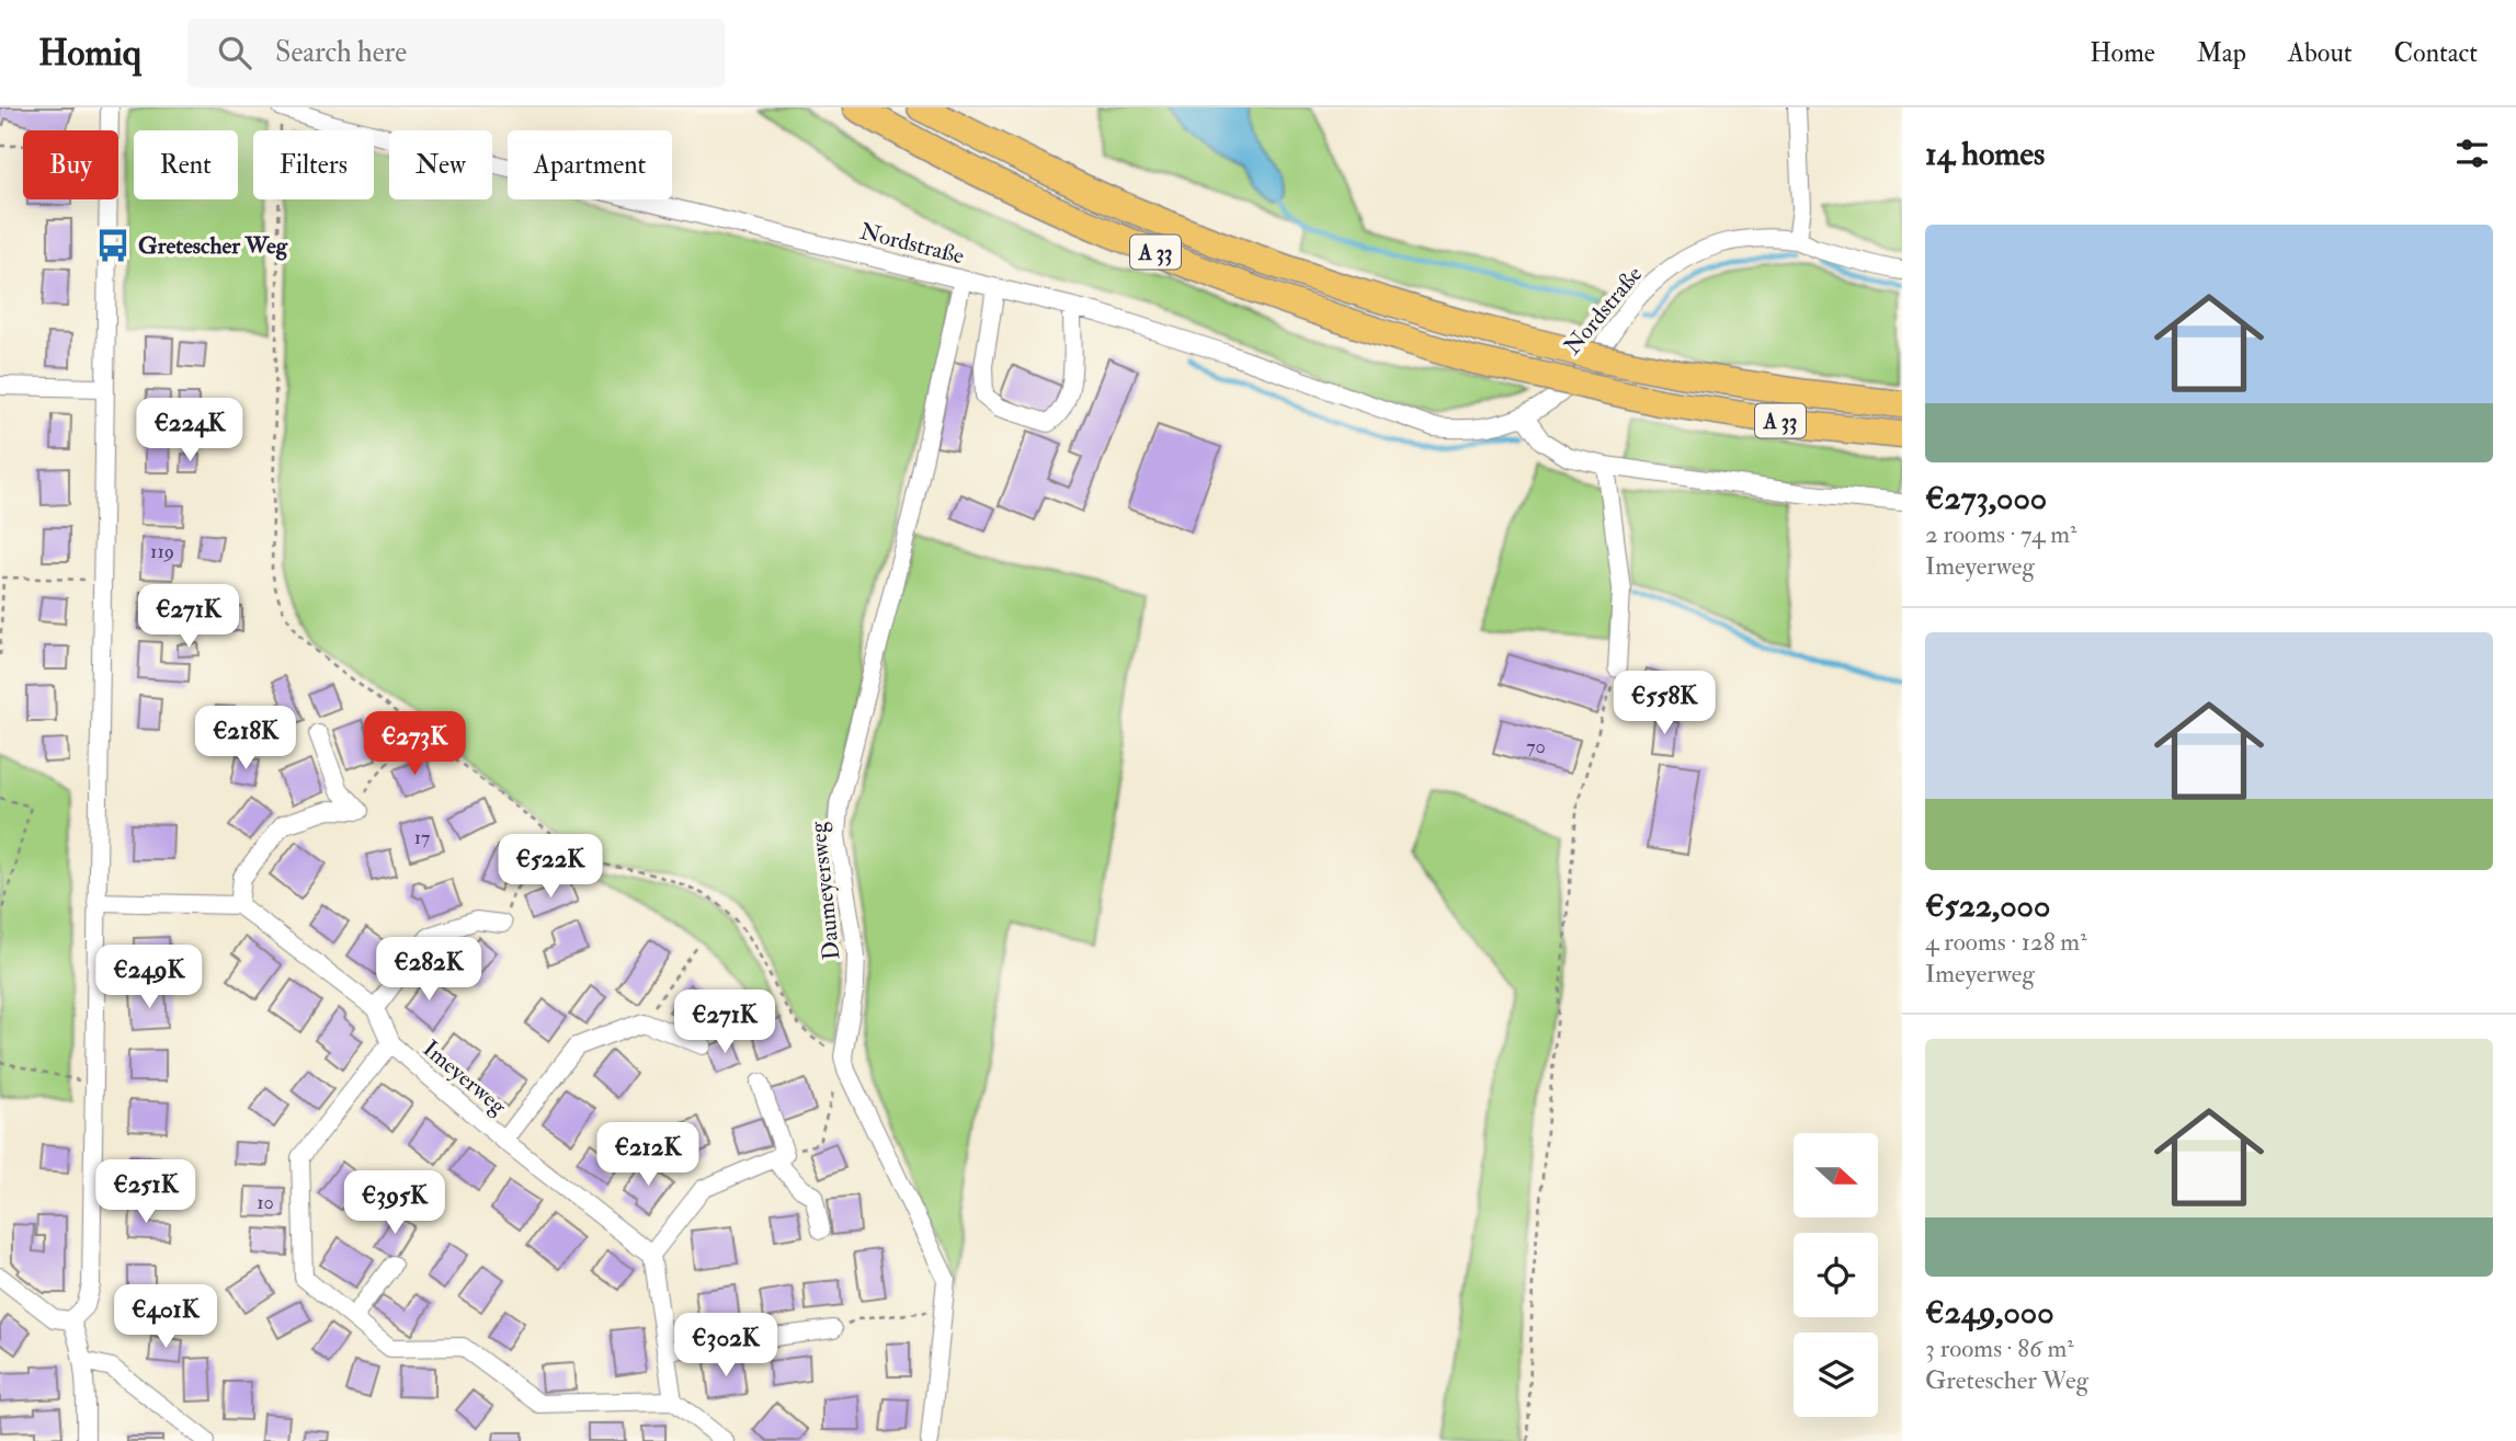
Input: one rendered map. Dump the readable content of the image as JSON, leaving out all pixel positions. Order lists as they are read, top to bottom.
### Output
{
  "streets": {
    "highway": ["A 33"],
    "street": ["Nordstraße", "Daumeyersweg", "Imeyerweg"]
  },
  "crossings": [
    ["Nordstraße", "Daumeyersweg"]
  ],
  "places": {
    "bus stop": ["Gretescher Weg"]
  },
  "house_numbers": [
    "119",
    "70",
    "17",
    "10"
  ],
  "north": "right",
  "page": {
    "header": "Homiq",
    "search": "Search here",
    "nav": [
      "Home",
      "Map",
      "About",
      "Contact"
    ],
    "heading": "14 homes",
    "chip": [
      "Buy",
      "Rent",
      "Filters",
      "New",
      "Apartment"
    ],
    "list": [
      {
        "name": "€273,000",
        "note": "2 rooms · 74 m² · Imeyerweg"
      },
      {
        "name": "€522,000",
        "note": "4 rooms · 128 m² · Imeyerweg"
      },
      {
        "name": "€249,000",
        "note": "3 rooms · 86 m² · Gretescher Weg"
      }
    ],
    "price": [
      "€224K",
      "€271K",
      "€558K",
      "€218K",
      "€273K",
      "€522K",
      "€282K",
      "€249K",
      "€271K",
      "€212K",
      "€251K",
      "€395K",
      "€401K",
      "€302K"
    ]
  }
}
